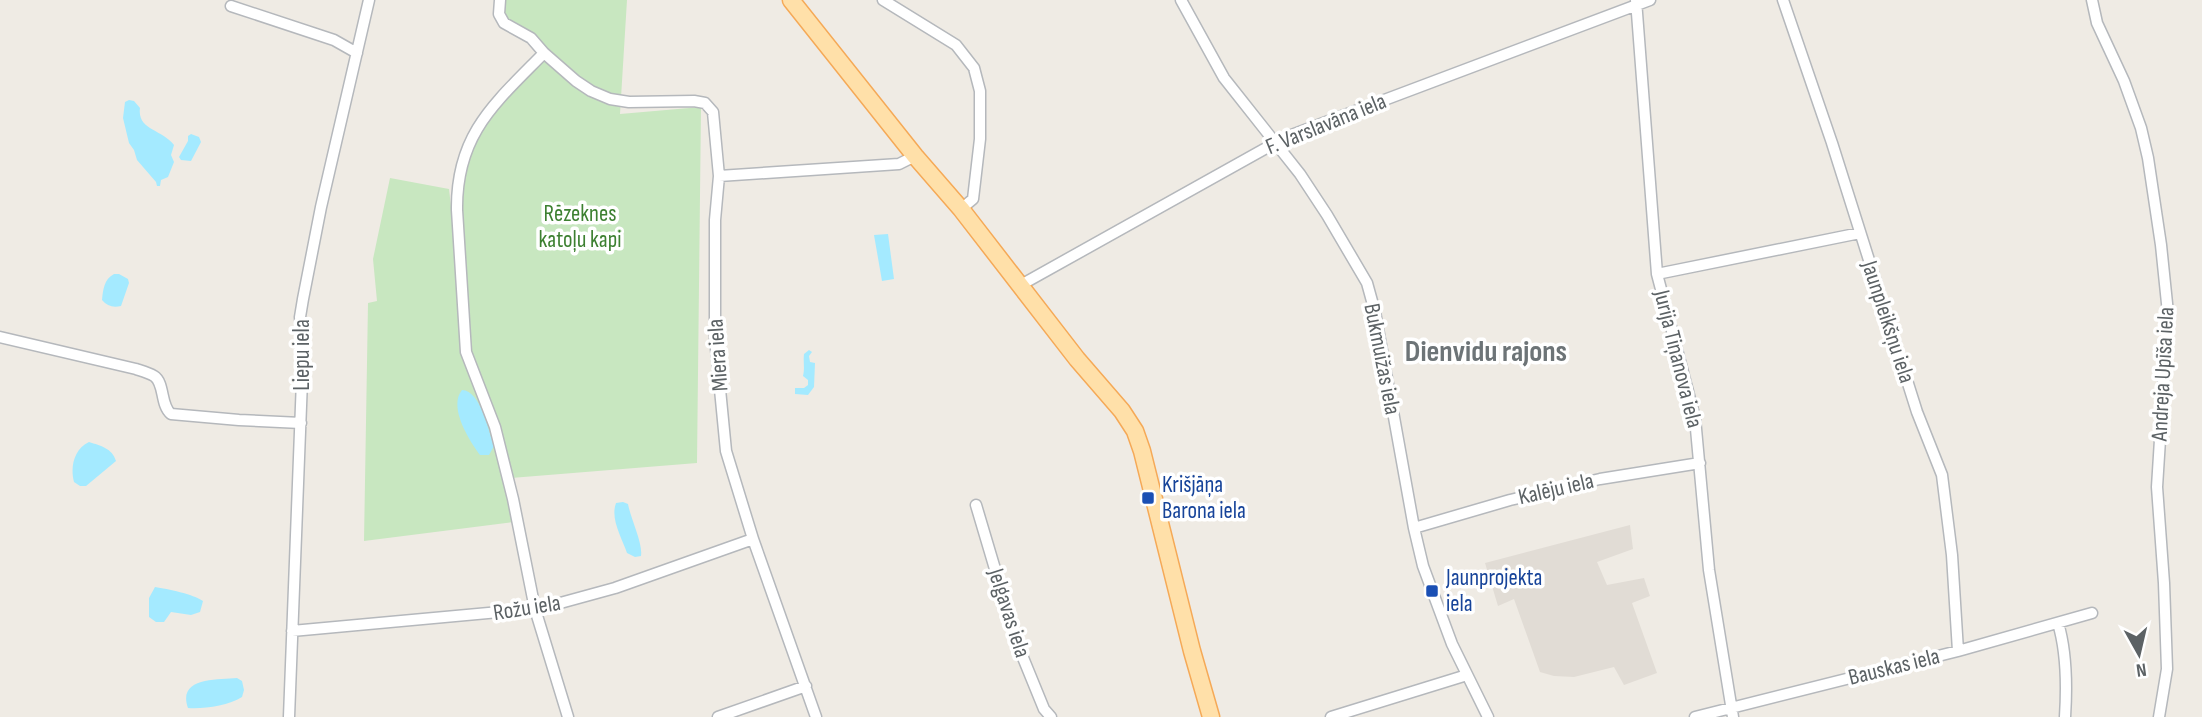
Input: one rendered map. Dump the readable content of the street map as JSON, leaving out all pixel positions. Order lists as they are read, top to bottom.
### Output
{
  "streets": {
    "street": [
      "F. Varslavāna iela",
      "Jaunpleikšņu iela",
      "Liepu iela",
      "Miera iela",
      "Bukmuižas iela",
      "Jurija Tiņanova iela",
      "Andreja Upīša iela",
      "Kalēju iela",
      "Rožu iela",
      "Jelgavas iela",
      "Bauskas iela"
    ]
  },
  "crossings": [
    ["F. Varslavāna iela", "Bukmuižas iela"],
    ["F. Varslavāna iela", "Jurija Tiņanova iela"],
    ["Jaunpleikšņu iela", "Bauskas iela"],
    ["Liepu iela", "Rožu iela"],
    ["Miera iela", "Rožu iela"],
    ["Bukmuižas iela", "Kalēju iela"],
    ["Jurija Tiņanova iela", "Kalēju iela"],
    ["Jurija Tiņanova iela", "Bauskas iela"]
  ],
  "districts": ["Dienvidu rajons"],
  "parks": ["Rēzeknes katoļu kapi"],
  "places": {
    "transit": ["Krišjāņa Barona iela", "Jaunprojekta iela"]
  },
  "north": "bottom"
}
